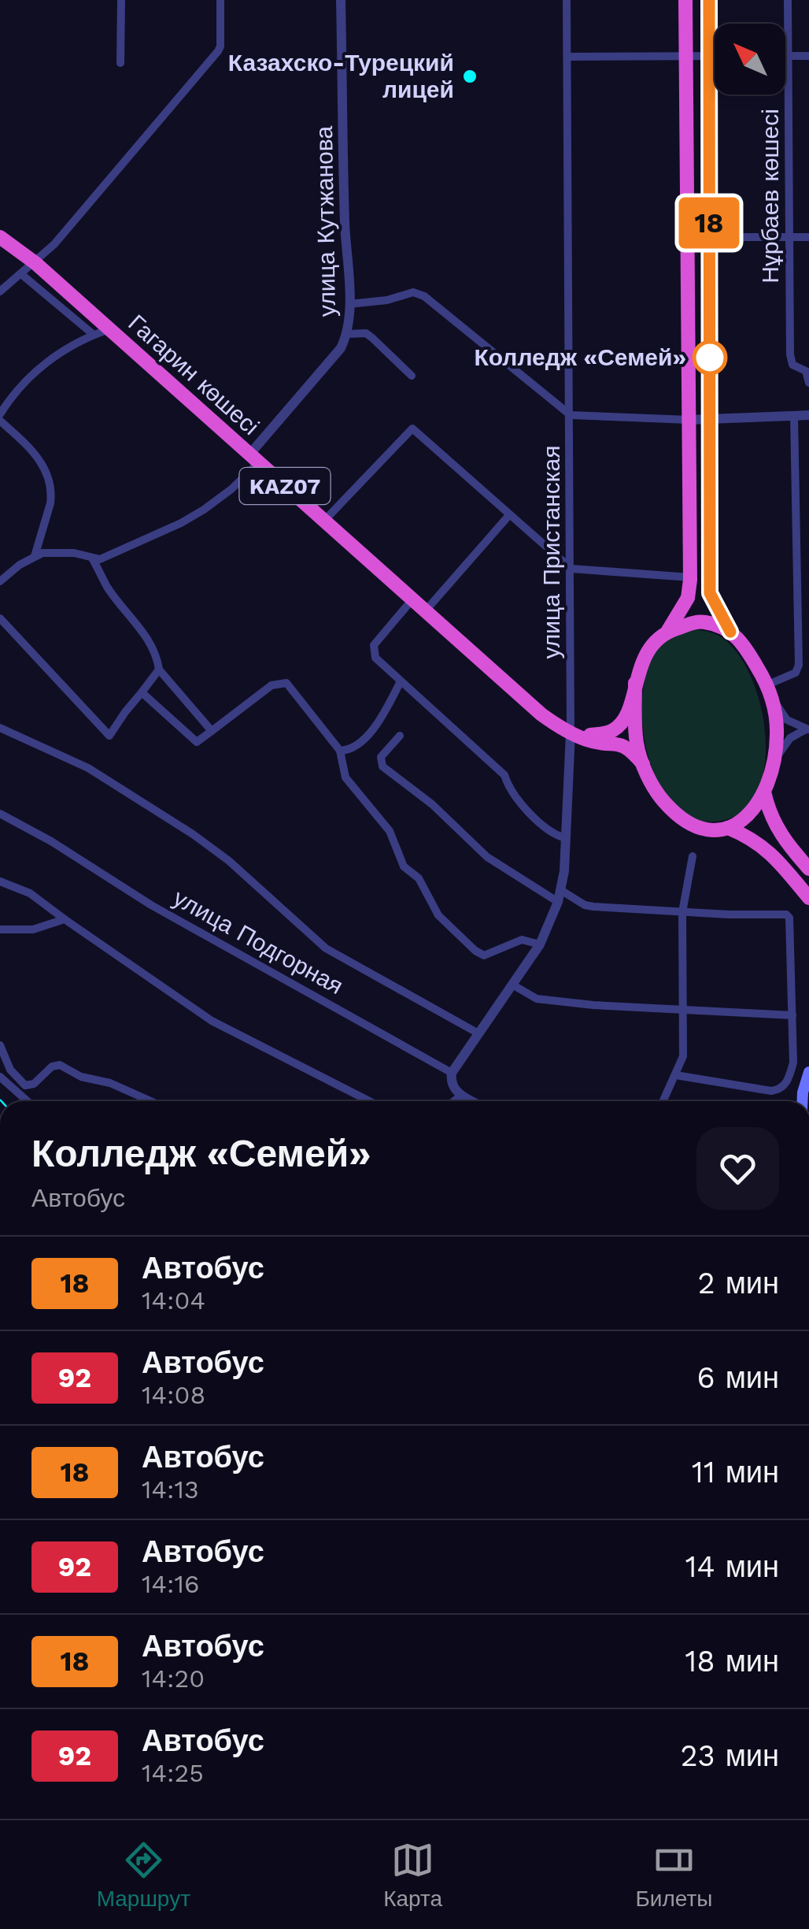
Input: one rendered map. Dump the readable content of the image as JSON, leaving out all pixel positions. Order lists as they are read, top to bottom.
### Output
{
  "streets": {
    "highway": ["Гагарин көшесі", "KAZ07"],
    "street": [
      "Нұрбаев көшесі",
      "улица Кутжанова",
      "улица Пристанская",
      "улица Подгорная"
    ]
  },
  "crossings": [
    ["улица Кутжанова", "Гагарин көшесі"],
    ["Гагарин көшесі", "KAZ07"],
    ["Гагарин көшесі", "улица Пристанская"],
    ["KAZ07", "улица Пристанская"],
    ["улица Пристанская", "улица Подгорная"]
  ],
  "places": ["Казахско-Турецкий лицей", "Колледж «Семей»"],
  "lines": ["bus line 18"],
  "north": "top left",
  "page": {
    "on_map": "18",
    "heading": ["Колледж «Семей»", "Автобус"],
    "list": [
      {
        "mark": "18",
        "name": "Автобус",
        "note": "14:04",
        "value": "2 мин"
      },
      {
        "mark": "92",
        "name": "Автобус",
        "note": "14:08",
        "value": "6 мин"
      },
      {
        "mark": "18",
        "name": "Автобус",
        "note": "14:13",
        "value": "11 мин"
      },
      {
        "mark": "92",
        "name": "Автобус",
        "note": "14:16",
        "value": "14 мин"
      },
      {
        "mark": "18",
        "name": "Автобус",
        "note": "14:20",
        "value": "18 мин"
      },
      {
        "mark": "92",
        "name": "Автобус",
        "note": "14:25",
        "value": "23 мин"
      }
    ],
    "tabs": ["Маршрут", "Карта", "Билеты"]
  }
}
